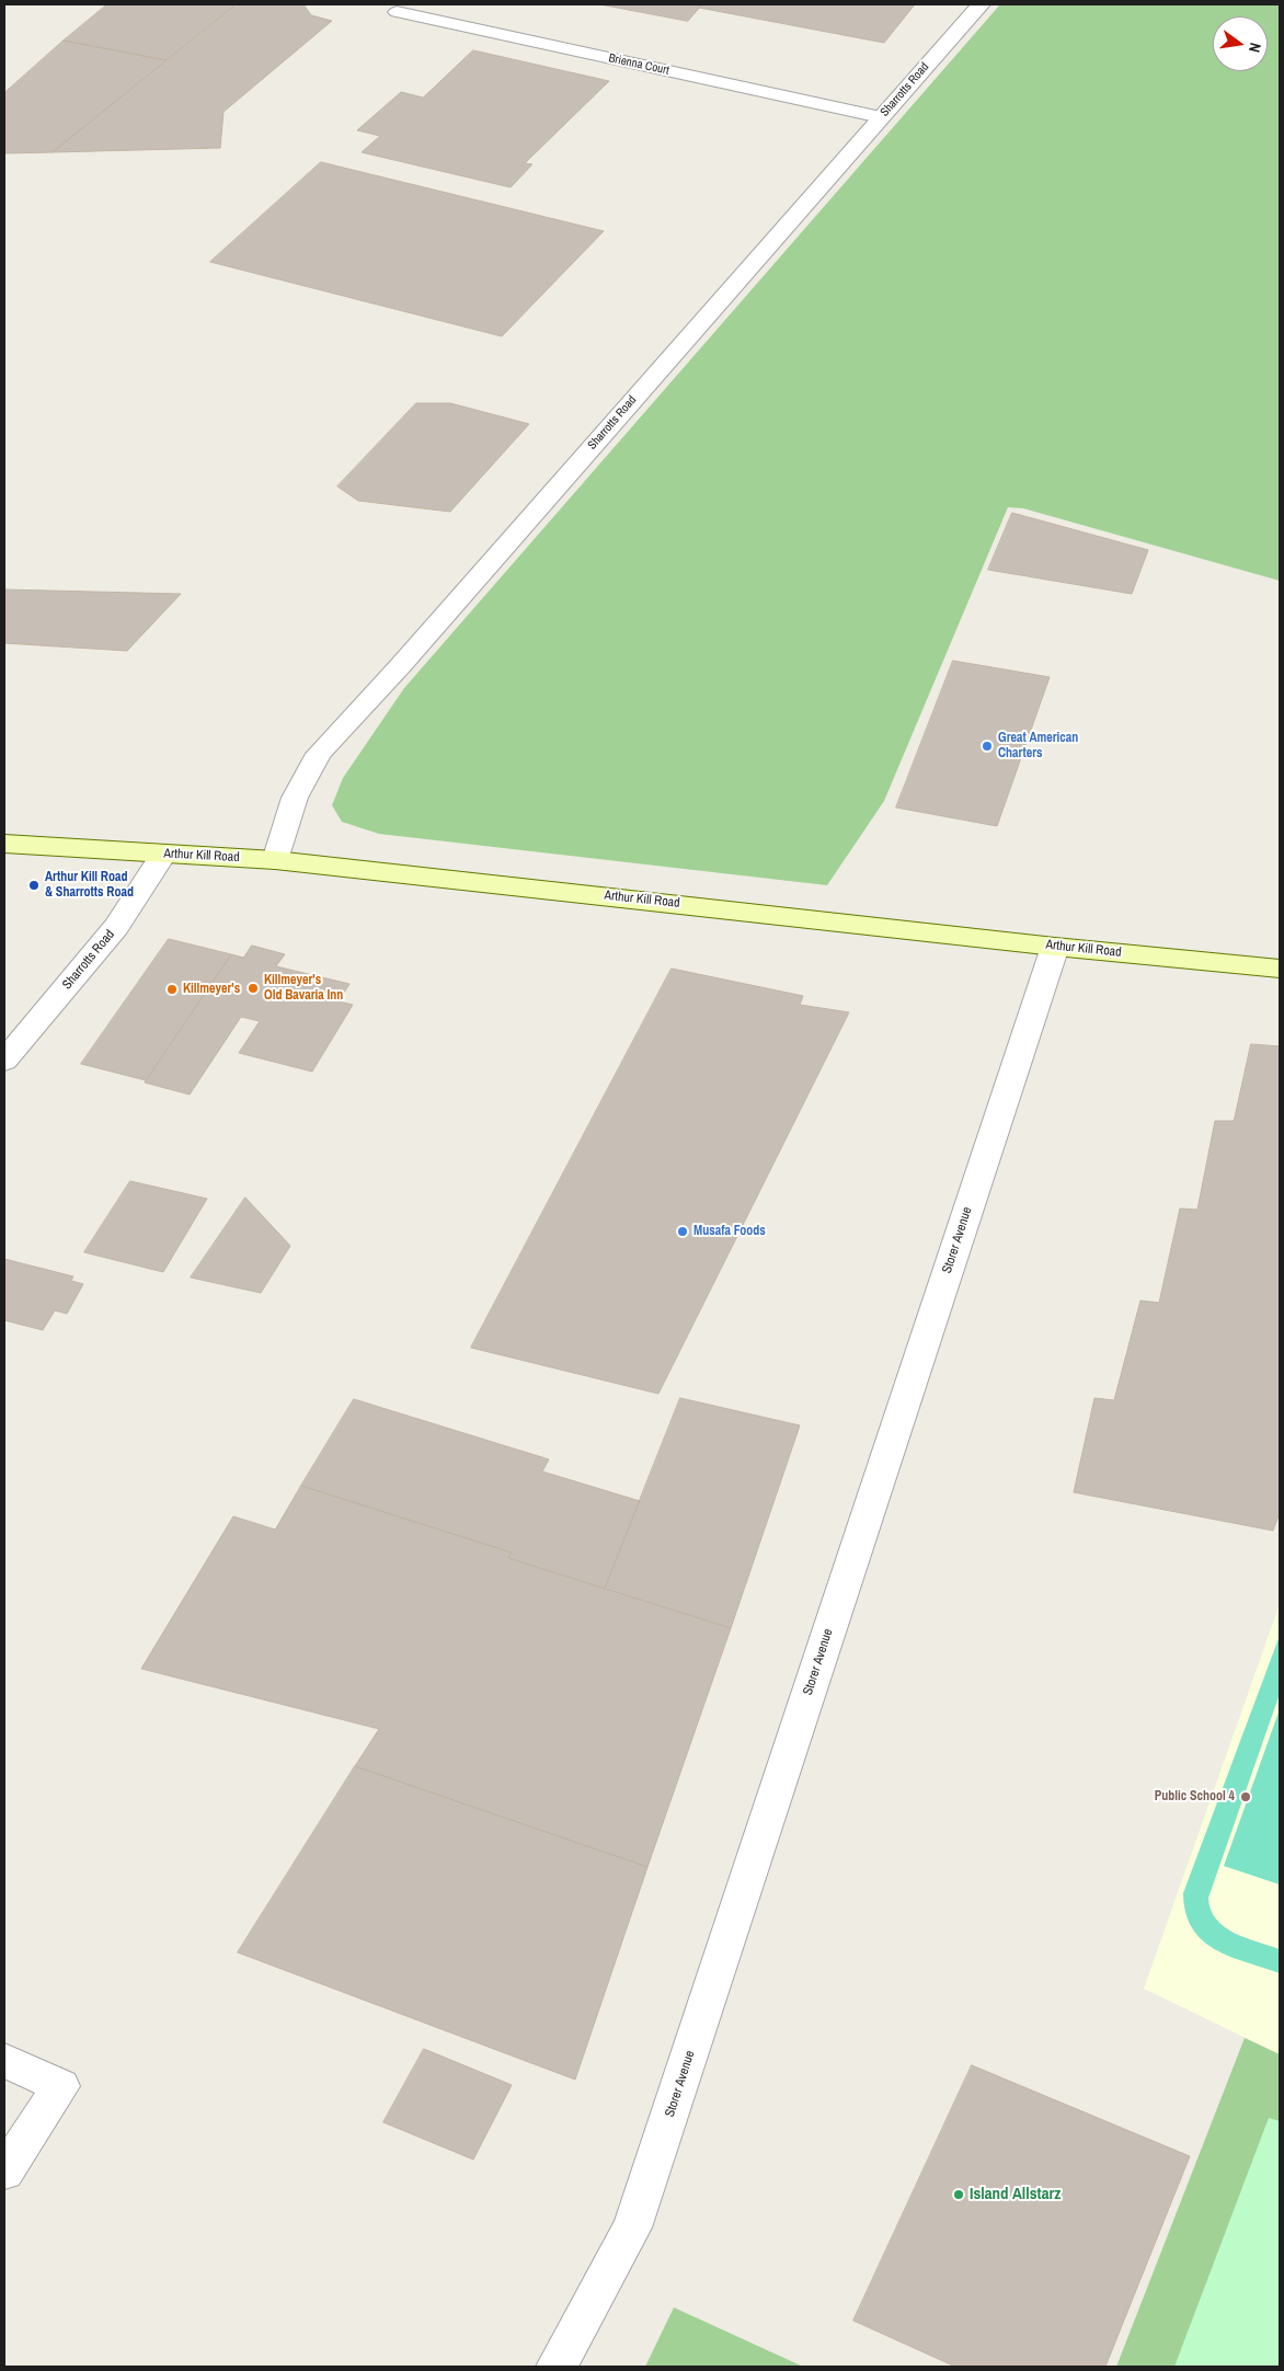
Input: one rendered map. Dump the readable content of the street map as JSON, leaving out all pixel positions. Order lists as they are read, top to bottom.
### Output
{
  "streets": {
    "street": ["Sharrotts Road", "Arthur Kill Road", "Storer Avenue"],
    "lane": ["Brienna Court"]
  },
  "crossings": [
    ["Brienna Court", "Sharrotts Road"],
    ["Sharrotts Road", "Arthur Kill Road"],
    ["Arthur Kill Road", "Storer Avenue"]
  ],
  "places": [
    "Great American Charters",
    "Arthur Kill Road & Sharrotts Road",
    "Killmeyer's Old Bavaria Inn",
    "Killmeyer's",
    "Musafa Foods",
    "Public School 4",
    "Island Allstarz"
  ],
  "north": "right"
}
